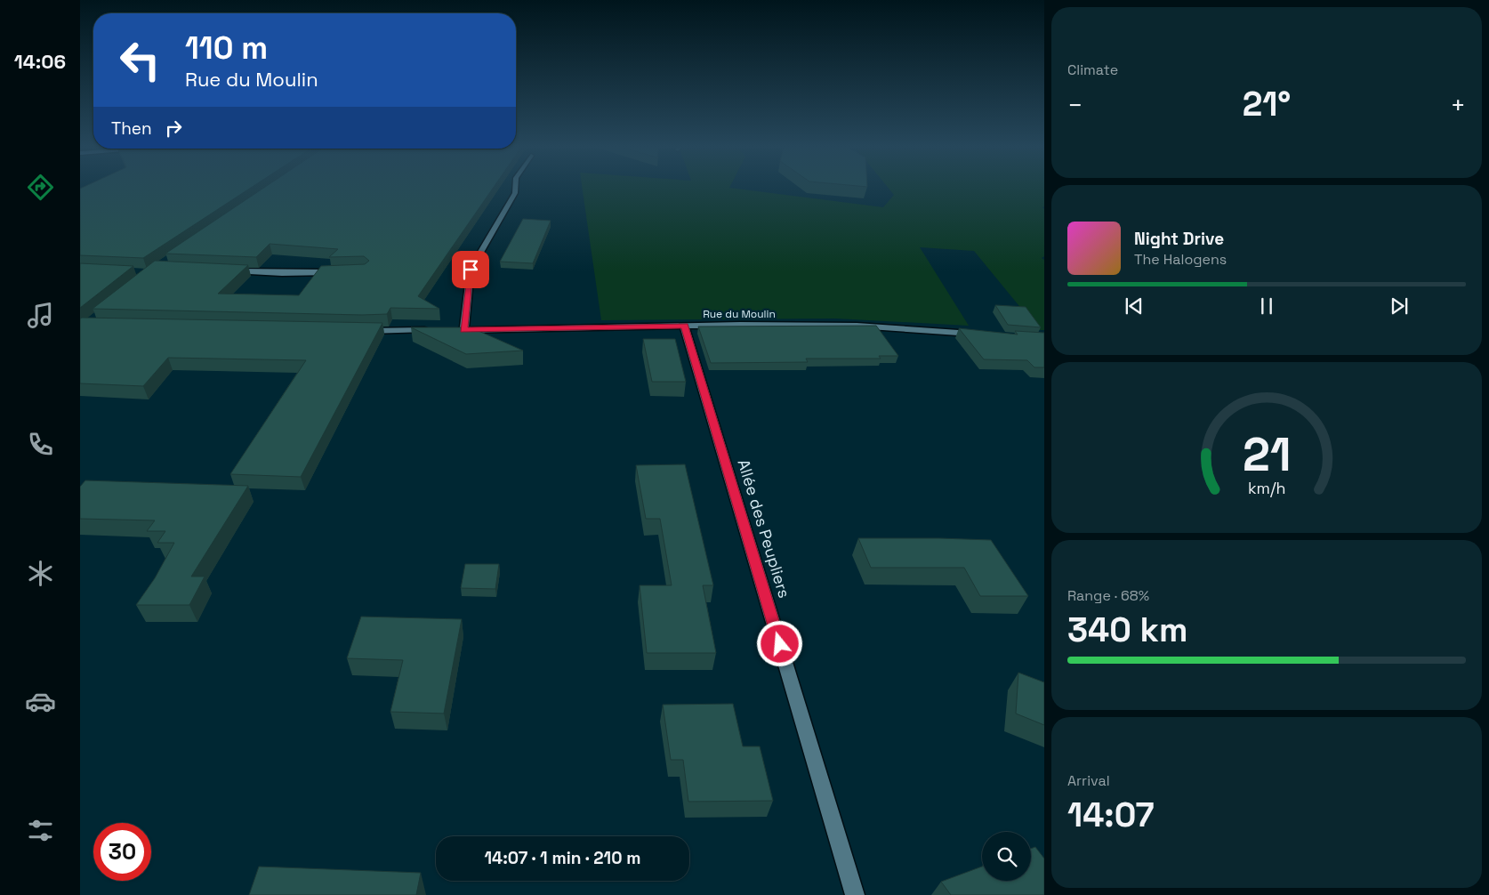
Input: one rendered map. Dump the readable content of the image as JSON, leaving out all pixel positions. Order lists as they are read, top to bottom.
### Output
{
  "streets": {
    "street": ["Rue du Moulin", "Allée des Peupliers"]
  },
  "crossings": [
    ["Rue du Moulin", "Allée des Peupliers"]
  ],
  "page": {
    "tabs": "14:06",
    "tile": [
      "Climate",
      ["Range · 68%", "340 km"],
      ["Arrival", "14:07"]
    ],
    "turn": ["110 m", "Rue du Moulin"],
    "heat": ["−", "21°", "+"],
    "then": "Then",
    "song": ["Night Drive", "The Halogens"],
    "limit": "30",
    "trip": "14:07 · 1 min · 210 m",
    "gauge": ["21", "km/h"]
  }
}
